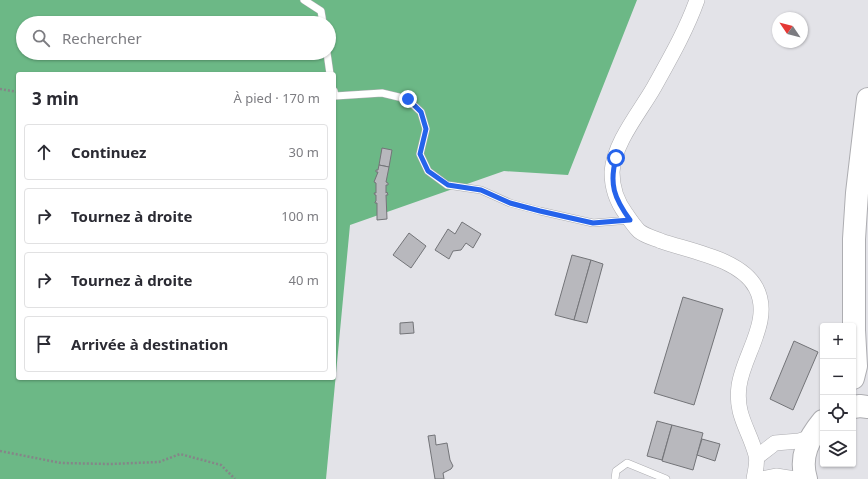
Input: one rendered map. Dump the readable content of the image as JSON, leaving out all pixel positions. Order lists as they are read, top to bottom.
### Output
{
  "north": "top left",
  "page": {
    "search": "Rechercher",
    "heading": ["3 min", "À pied · 170 m"],
    "list": [
      ["Continuez", "30 m"],
      ["Tournez à droite", "100 m"],
      ["Tournez à droite", "40 m"],
      "Arrivée à destination"
    ],
    "map_buttons": ["+", "−"]
  }
}
